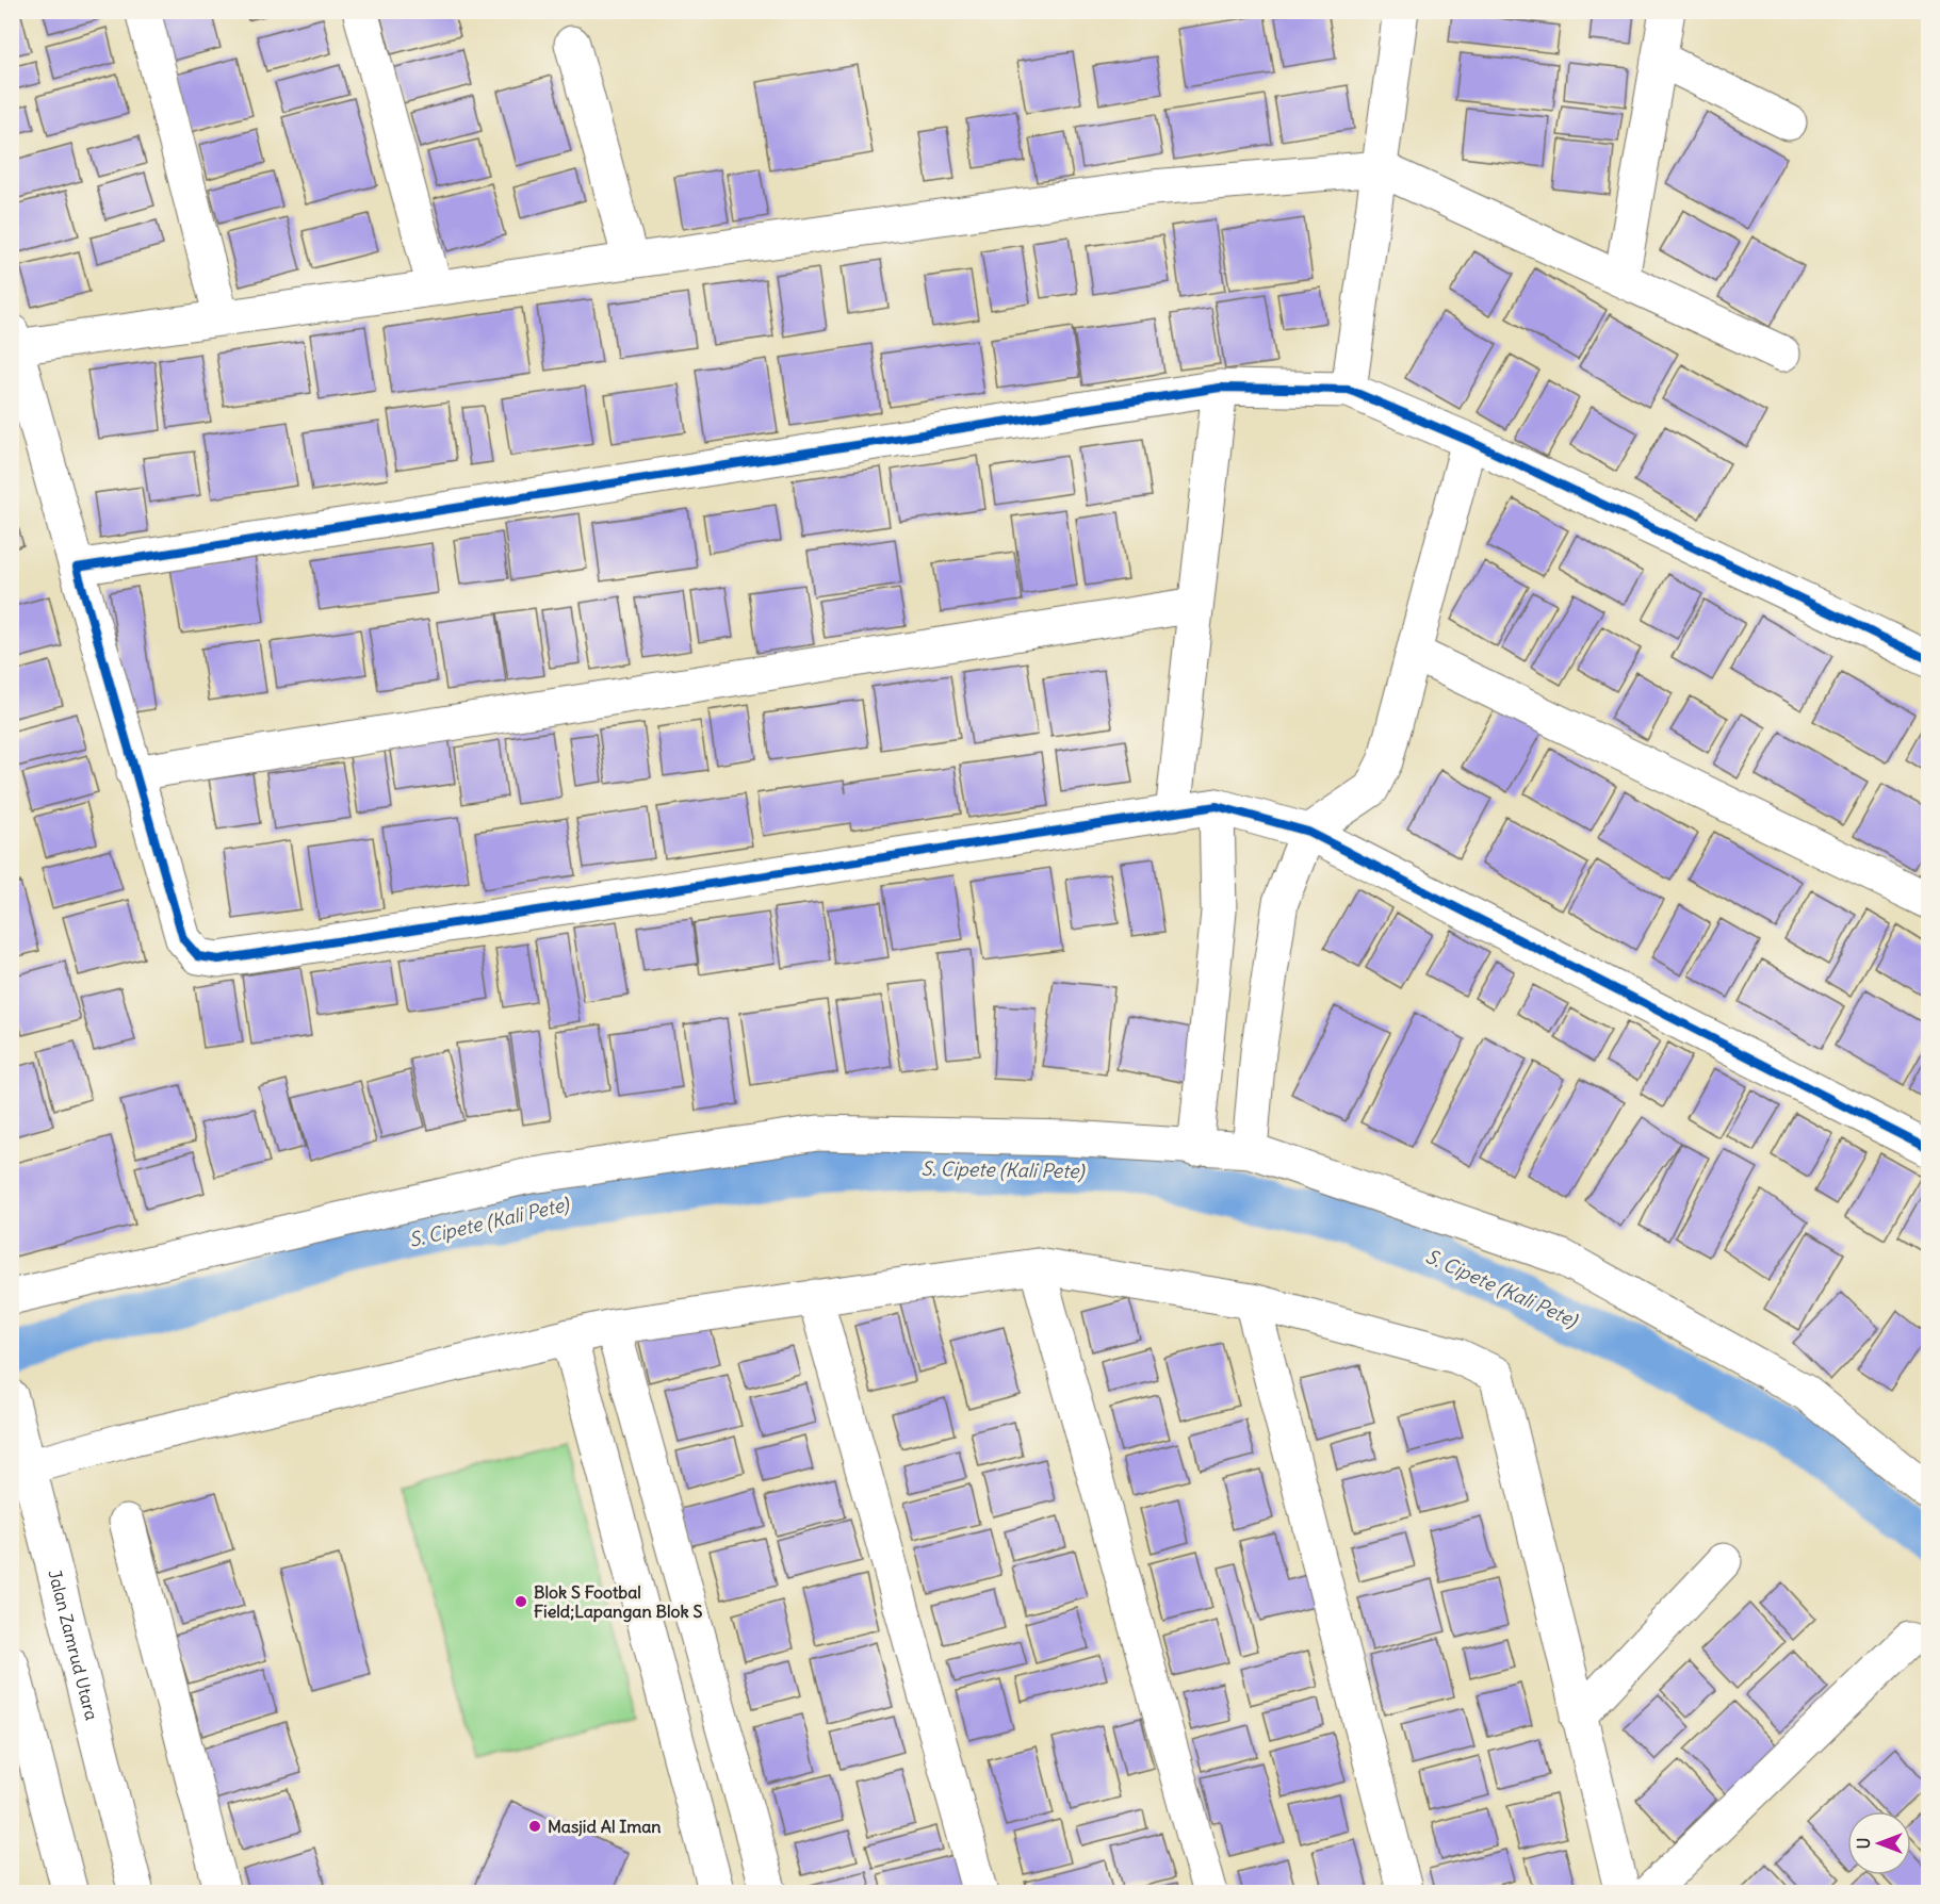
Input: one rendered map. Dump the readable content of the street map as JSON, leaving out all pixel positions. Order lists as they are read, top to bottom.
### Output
{
  "streets": {
    "street": ["Jalan Zamrud Utara"]
  },
  "water": ["S. Cipete (Kali Pete)"],
  "places": ["Blok S Footbal Field;Lapangan Blok S", "Masjid Al Iman"],
  "north": "left"
}
